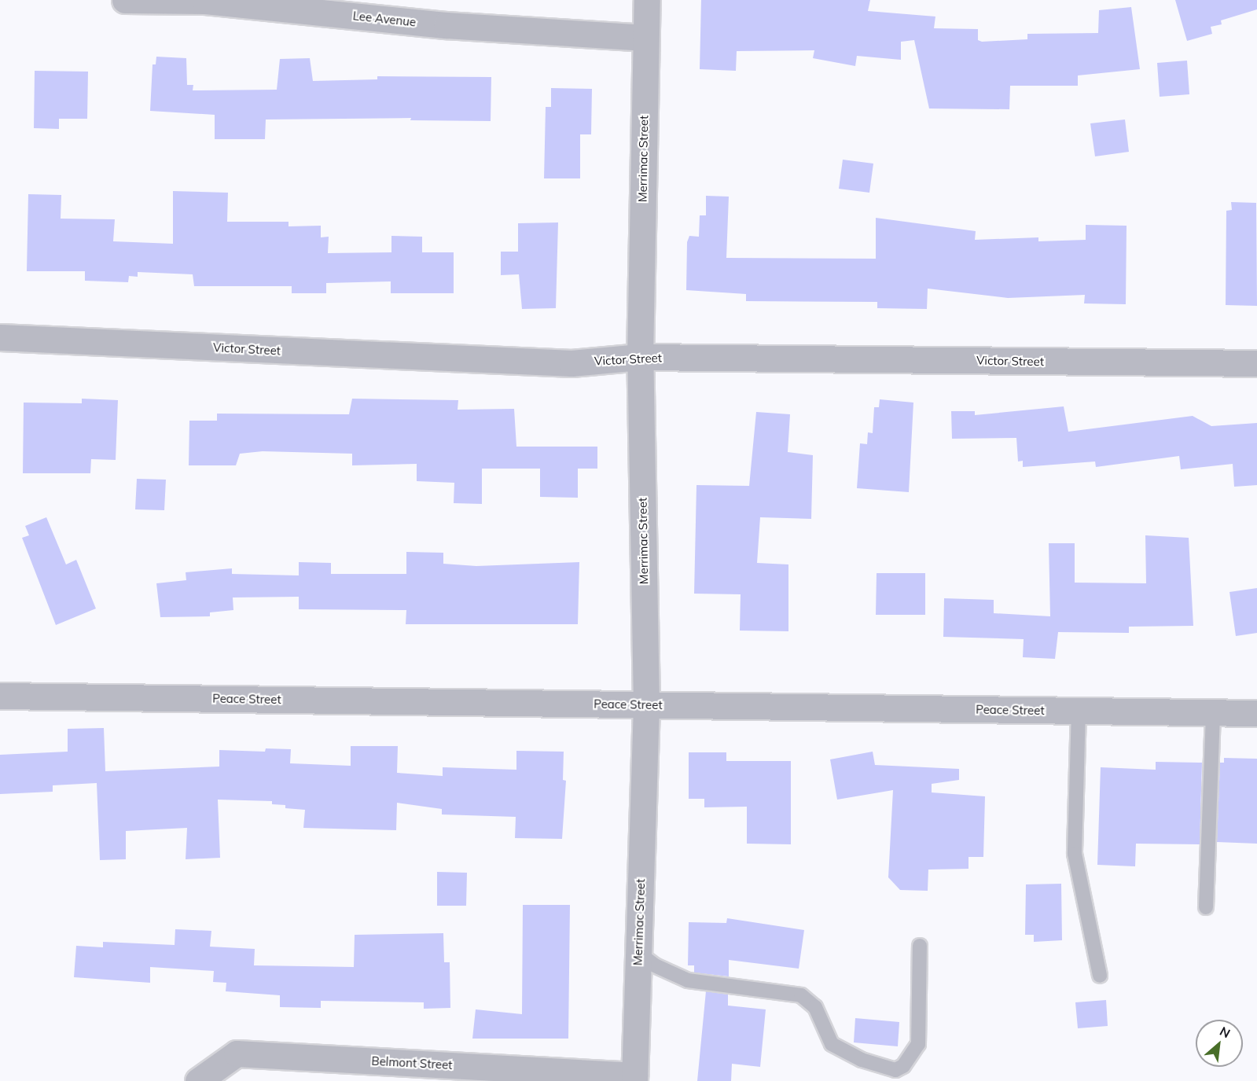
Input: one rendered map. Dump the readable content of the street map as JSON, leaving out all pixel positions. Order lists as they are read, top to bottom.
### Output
{
  "streets": {
    "street": [
      "Lee Avenue",
      "Merrimac Street",
      "Victor Street",
      "Peace Street",
      "Belmont Street"
    ]
  },
  "crossings": [
    ["Lee Avenue", "Merrimac Street"],
    ["Merrimac Street", "Victor Street"],
    ["Merrimac Street", "Peace Street"],
    ["Merrimac Street", "Belmont Street"]
  ],
  "north": "top right"
}
